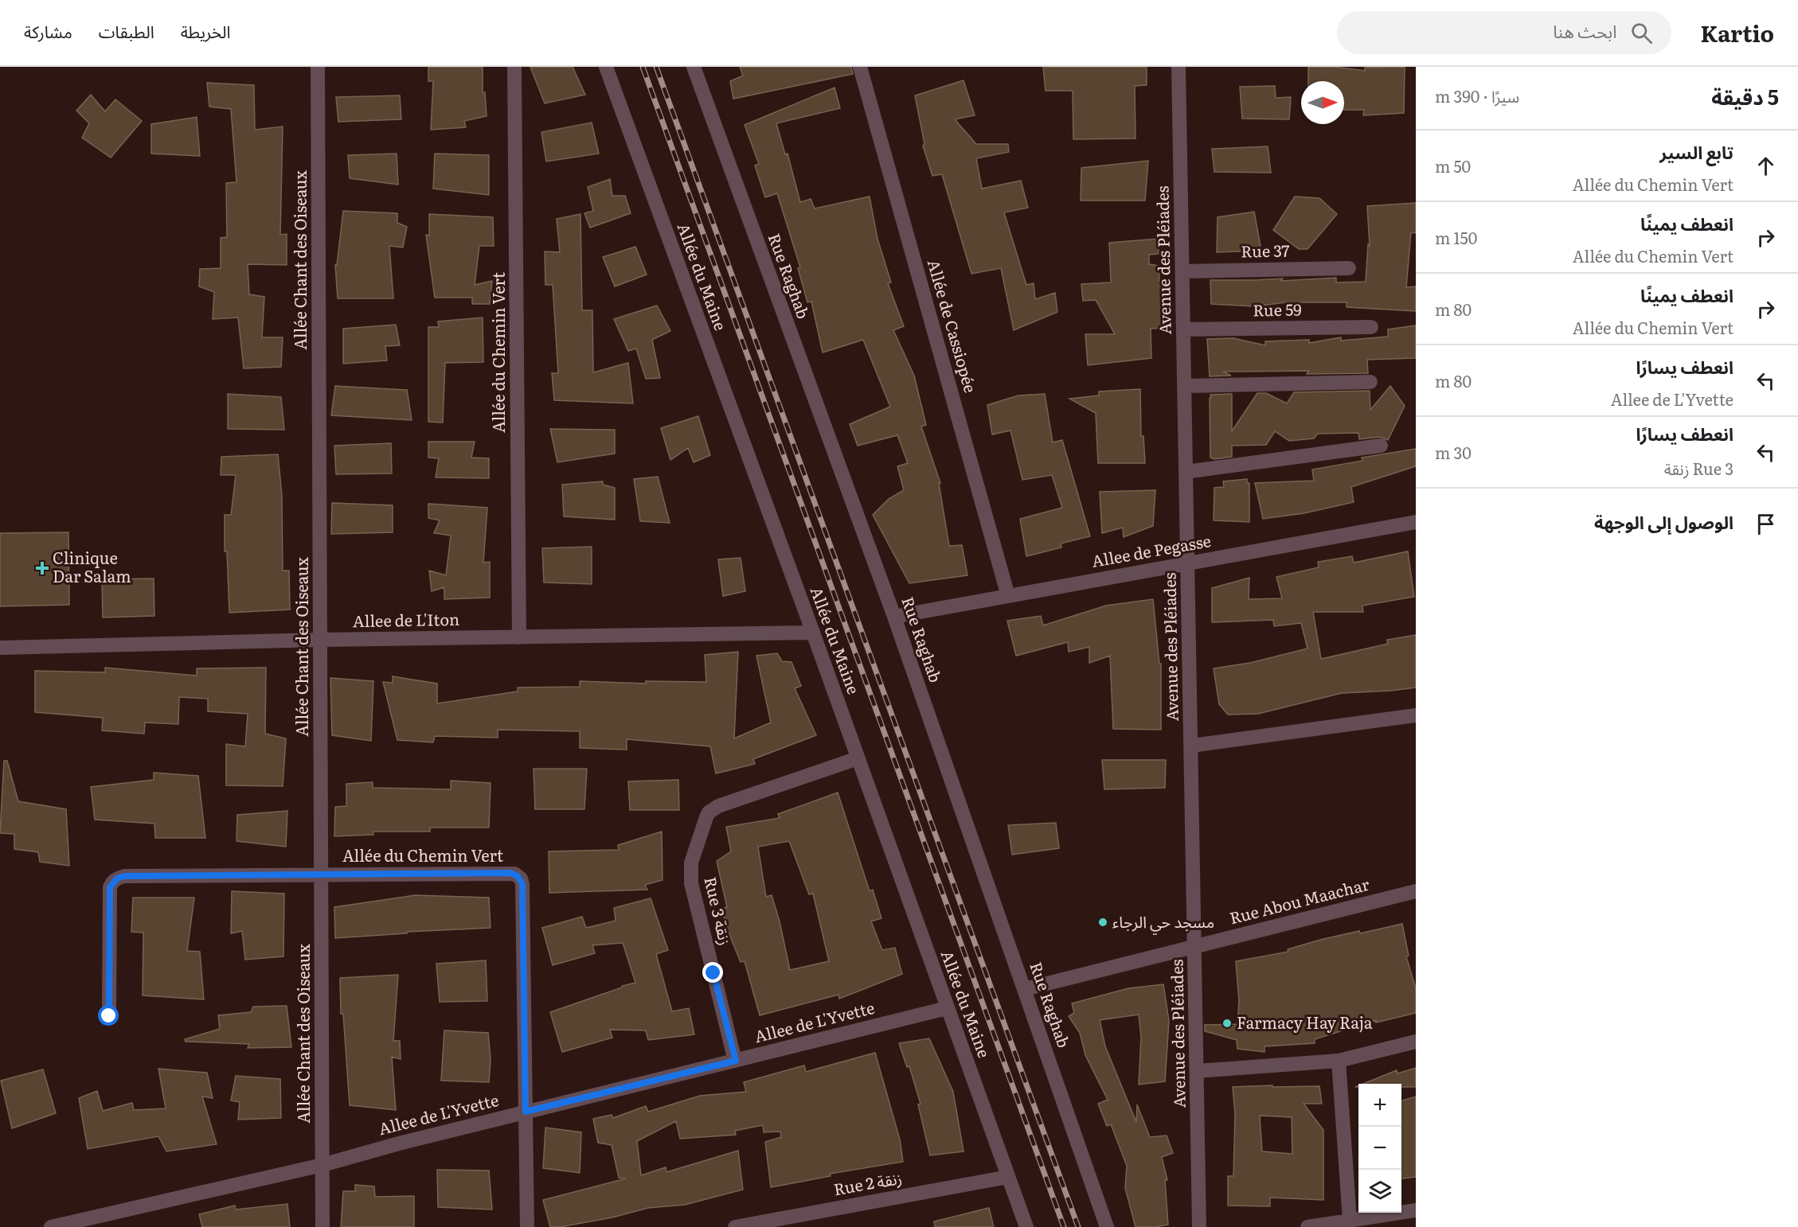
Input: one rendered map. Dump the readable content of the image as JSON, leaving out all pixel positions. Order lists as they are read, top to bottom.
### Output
{
  "streets": {
    "street": [
      "Rue 37",
      "Allée Chant des Oiseaux",
      "Avenue des Pléiades",
      "Rue Raghab",
      "Allée du Maine",
      "Rue 59",
      "Allée de Cassiopée",
      "Allée du Chemin Vert",
      "Allee de Pegasse",
      "Allee de L'Iton",
      "Rue Abou Maachar",
      "Rue 3 زنقة",
      "Allee de L'Yvette",
      "Rue 2 زنقة"
    ]
  },
  "crossings": [
    ["Rue 37", "Avenue des Pléiades"],
    ["Allée Chant des Oiseaux", "Allée du Chemin Vert"],
    ["Allée Chant des Oiseaux", "Allee de L'Iton"],
    ["Allée Chant des Oiseaux", "Allee de L'Yvette"],
    ["Avenue des Pléiades", "Rue 59"],
    ["Avenue des Pléiades", "Allee de Pegasse"],
    ["Avenue des Pléiades", "Rue Abou Maachar"],
    ["Rue Raghab", "Allee de Pegasse"],
    ["Rue Raghab", "Rue Abou Maachar"],
    ["Allée du Maine", "Allee de L'Iton"],
    ["Allée du Maine", "Rue 3 زنقة"],
    ["Allée du Maine", "Allee de L'Yvette"],
    ["Allée du Maine", "Rue 2 زنقة"],
    ["Allée de Cassiopée", "Allee de Pegasse"],
    ["Allée du Chemin Vert", "Allee de L'Iton"],
    ["Allée du Chemin Vert", "Allee de L'Yvette"],
    ["Rue 3 زنقة", "Allee de L'Yvette"]
  ],
  "places": {
    "health": ["Clinique Dar Salam"],
    "other": ["مسجد حي الرجاء", "Farmacy Hay Raja"]
  },
  "north": "right",
  "page": {
    "header": "Kartio",
    "search": "ابحث هنا",
    "nav": ["الخريطة", "الطبقات", "مشاركة"],
    "heading": ["5 دقيقة", "سيرًا · 390 m"],
    "list": [
      ["تابع السير", "Allée du Chemin Vert", "50 m"],
      ["انعطف يمينًا", "Allée du Chemin Vert", "150 m"],
      ["انعطف يمينًا", "Allée du Chemin Vert", "80 m"],
      ["انعطف يسارًا", "Allee de L'Yvette", "80 m"],
      ["انعطف يسارًا", "Rue 3 زنقة", "30 m"],
      "الوصول إلى الوجهة"
    ],
    "map_buttons": ["+", "−"]
  }
}
